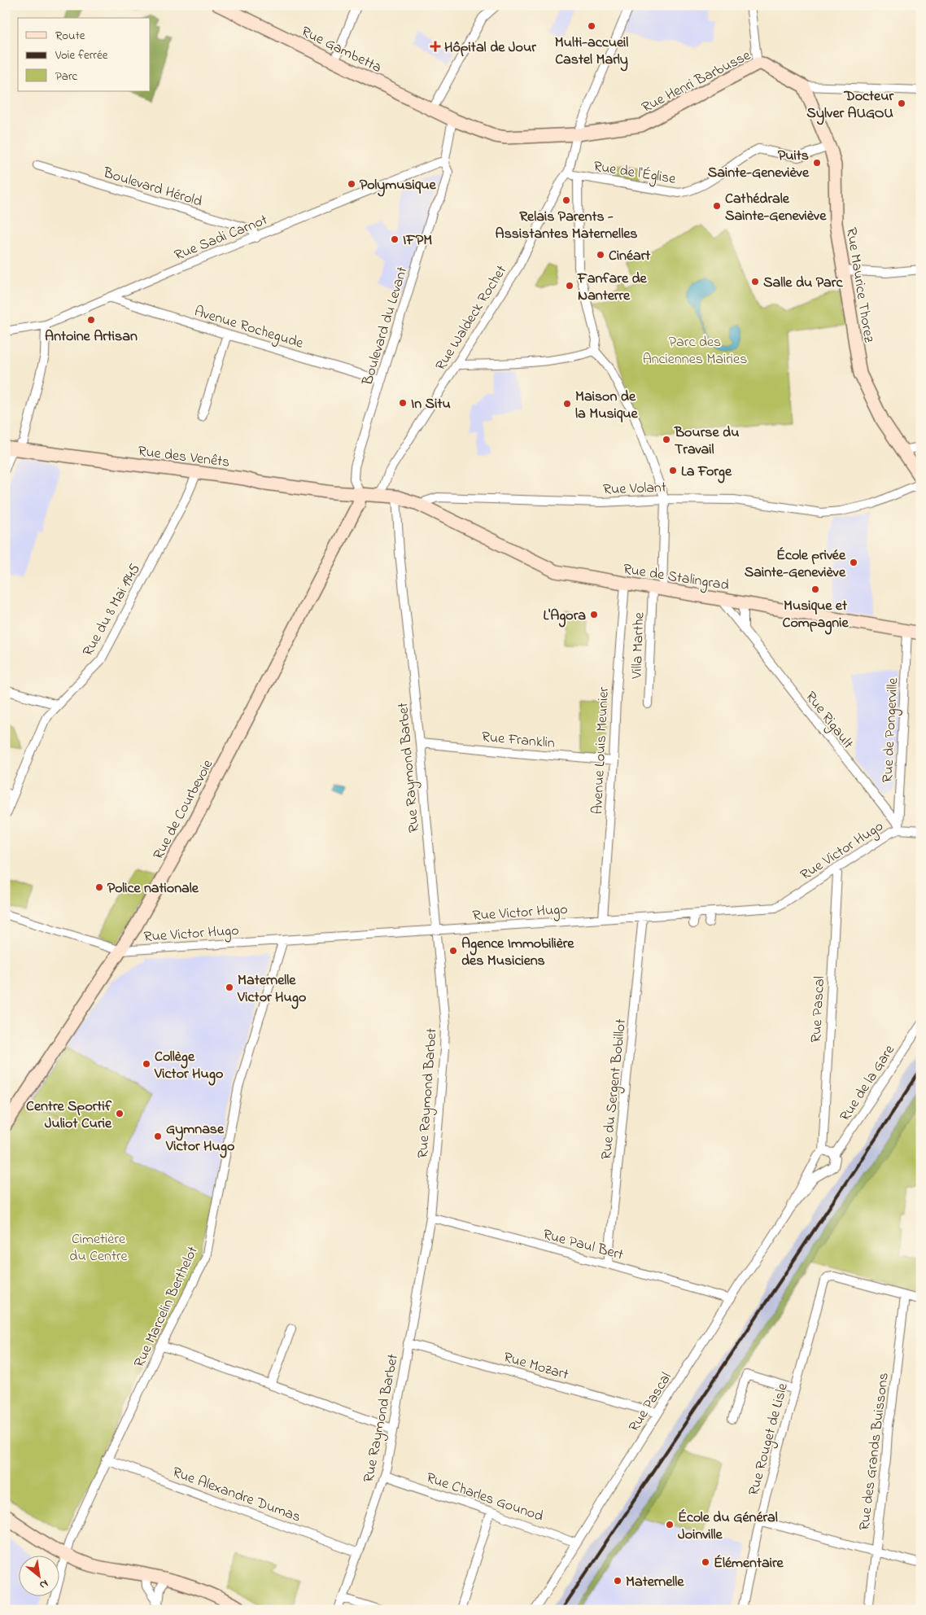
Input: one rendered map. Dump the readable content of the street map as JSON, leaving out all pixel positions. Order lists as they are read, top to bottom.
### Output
{
  "streets": {
    "street": [
      "Rue Gambetta",
      "Rue Henri Barbusse",
      "Rue de l'Église",
      "Boulevard Hérold",
      "Rue Sadi Carnot",
      "Rue Maurice Thorez",
      "Rue Waldeck Rochet",
      "Boulevard du Levant",
      "Avenue Rochegude",
      "Rue des Venêts",
      "Rue Volant",
      "Rue de Stalingrad",
      "Rue du 8 Mai 1945",
      "Villa Marthe",
      "Rue Rigault",
      "Rue de Pongerville",
      "Rue Franklin",
      "Avenue Louis Meunier",
      "Rue Raymond Barbet",
      "Rue de Courbevoie",
      "Rue Victor Hugo",
      "Rue Pascal",
      "Rue de la Gare",
      "Rue du Sergent Bobillot",
      "Rue Paul Bert",
      "Rue Marcelin Berthelot",
      "Rue Mozart",
      "Rue Rouget de Lisle",
      "Rue des Grands Buissons",
      "Rue Alexandre Dumas",
      "Rue Charles Gounod"
    ]
  },
  "crossings": [
    ["Rue Gambetta", "Rue Henri Barbusse"],
    ["Rue Gambetta", "Boulevard du Levant"],
    ["Rue Henri Barbusse", "Rue Maurice Thorez"],
    ["Rue Henri Barbusse", "Rue Waldeck Rochet"],
    ["Rue Henri Barbusse", "Boulevard du Levant"],
    ["Rue de l'Église", "Rue Maurice Thorez"],
    ["Rue de l'Église", "Rue Waldeck Rochet"],
    ["Boulevard Hérold", "Rue Sadi Carnot"],
    ["Rue Sadi Carnot", "Boulevard du Levant"],
    ["Rue Sadi Carnot", "Avenue Rochegude"],
    ["Rue Waldeck Rochet", "Rue des Venêts"],
    ["Boulevard du Levant", "Avenue Rochegude"],
    ["Boulevard du Levant", "Rue des Venêts"],
    ["Boulevard du Levant", "Rue de Courbevoie"],
    ["Rue des Venêts", "Rue de Stalingrad"],
    ["Rue des Venêts", "Rue du 8 Mai 1945"],
    ["Rue des Venêts", "Rue Raymond Barbet"],
    ["Rue des Venêts", "Rue de Courbevoie"],
    ["Rue Volant", "Rue de Stalingrad"],
    ["Rue Volant", "Villa Marthe"],
    ["Rue de Stalingrad", "Villa Marthe"],
    ["Rue de Stalingrad", "Rue Rigault"],
    ["Rue de Stalingrad", "Rue de Pongerville"],
    ["Rue de Stalingrad", "Avenue Louis Meunier"],
    ["Rue de Stalingrad", "Rue Raymond Barbet"],
    ["Rue Rigault", "Rue de Pongerville"],
    ["Rue Rigault", "Rue Victor Hugo"],
    ["Rue de Pongerville", "Rue Victor Hugo"],
    ["Rue Franklin", "Avenue Louis Meunier"],
    ["Rue Franklin", "Rue Raymond Barbet"],
    ["Avenue Louis Meunier", "Rue Victor Hugo"],
    ["Rue Raymond Barbet", "Rue Victor Hugo"],
    ["Rue Raymond Barbet", "Rue Paul Bert"],
    ["Rue Raymond Barbet", "Rue Mozart"],
    ["Rue Raymond Barbet", "Rue Alexandre Dumas"],
    ["Rue Raymond Barbet", "Rue Charles Gounod"],
    ["Rue de Courbevoie", "Rue Victor Hugo"],
    ["Rue Victor Hugo", "Rue Pascal"],
    ["Rue Victor Hugo", "Rue du Sergent Bobillot"],
    ["Rue Victor Hugo", "Rue Marcelin Berthelot"],
    ["Rue Pascal", "Rue de la Gare"],
    ["Rue Pascal", "Rue Paul Bert"],
    ["Rue Pascal", "Rue Mozart"],
    ["Rue Pascal", "Rue Charles Gounod"],
    ["Rue du Sergent Bobillot", "Rue Paul Bert"],
    ["Rue Marcelin Berthelot", "Rue Alexandre Dumas"],
    ["Rue Rouget de Lisle", "Rue des Grands Buissons"]
  ],
  "parks": ["Parc des Anciennes Mairies", "Cimetière du Centre"],
  "places": {
    "other": [
      "Multi-accueil Castel Marly",
      "Docteur Sylver AUGOU",
      "Puits Sainte-Geneviève",
      "Polymusique",
      "Relais Parents - Assistantes Maternelles",
      "Cathédrale Sainte-Geneviève",
      "IFPM",
      "Cinéart",
      "Salle du Parc",
      "Fanfare de Nanterre",
      "Antoine Artisan",
      "In Situ",
      "Maison de la Musique",
      "Bourse du Travail",
      "La Forge",
      "École privée Sainte-Geneviève",
      "Musique et Compagnie",
      "L'Agora",
      "Police nationale",
      "Agence Immobilière des Musiciens",
      "Maternelle Victor Hugo",
      "Collège Victor Hugo",
      "Centre Sportif Juliot Curie",
      "Gymnase Victor Hugo",
      "École du Général Joinville",
      "Élémentaire",
      "Maternelle"
    ],
    "health": ["Hôpital de Jour"]
  },
  "legend": ["Route", "Voie ferrée", "Parc"],
  "north": "bottom right"
}
